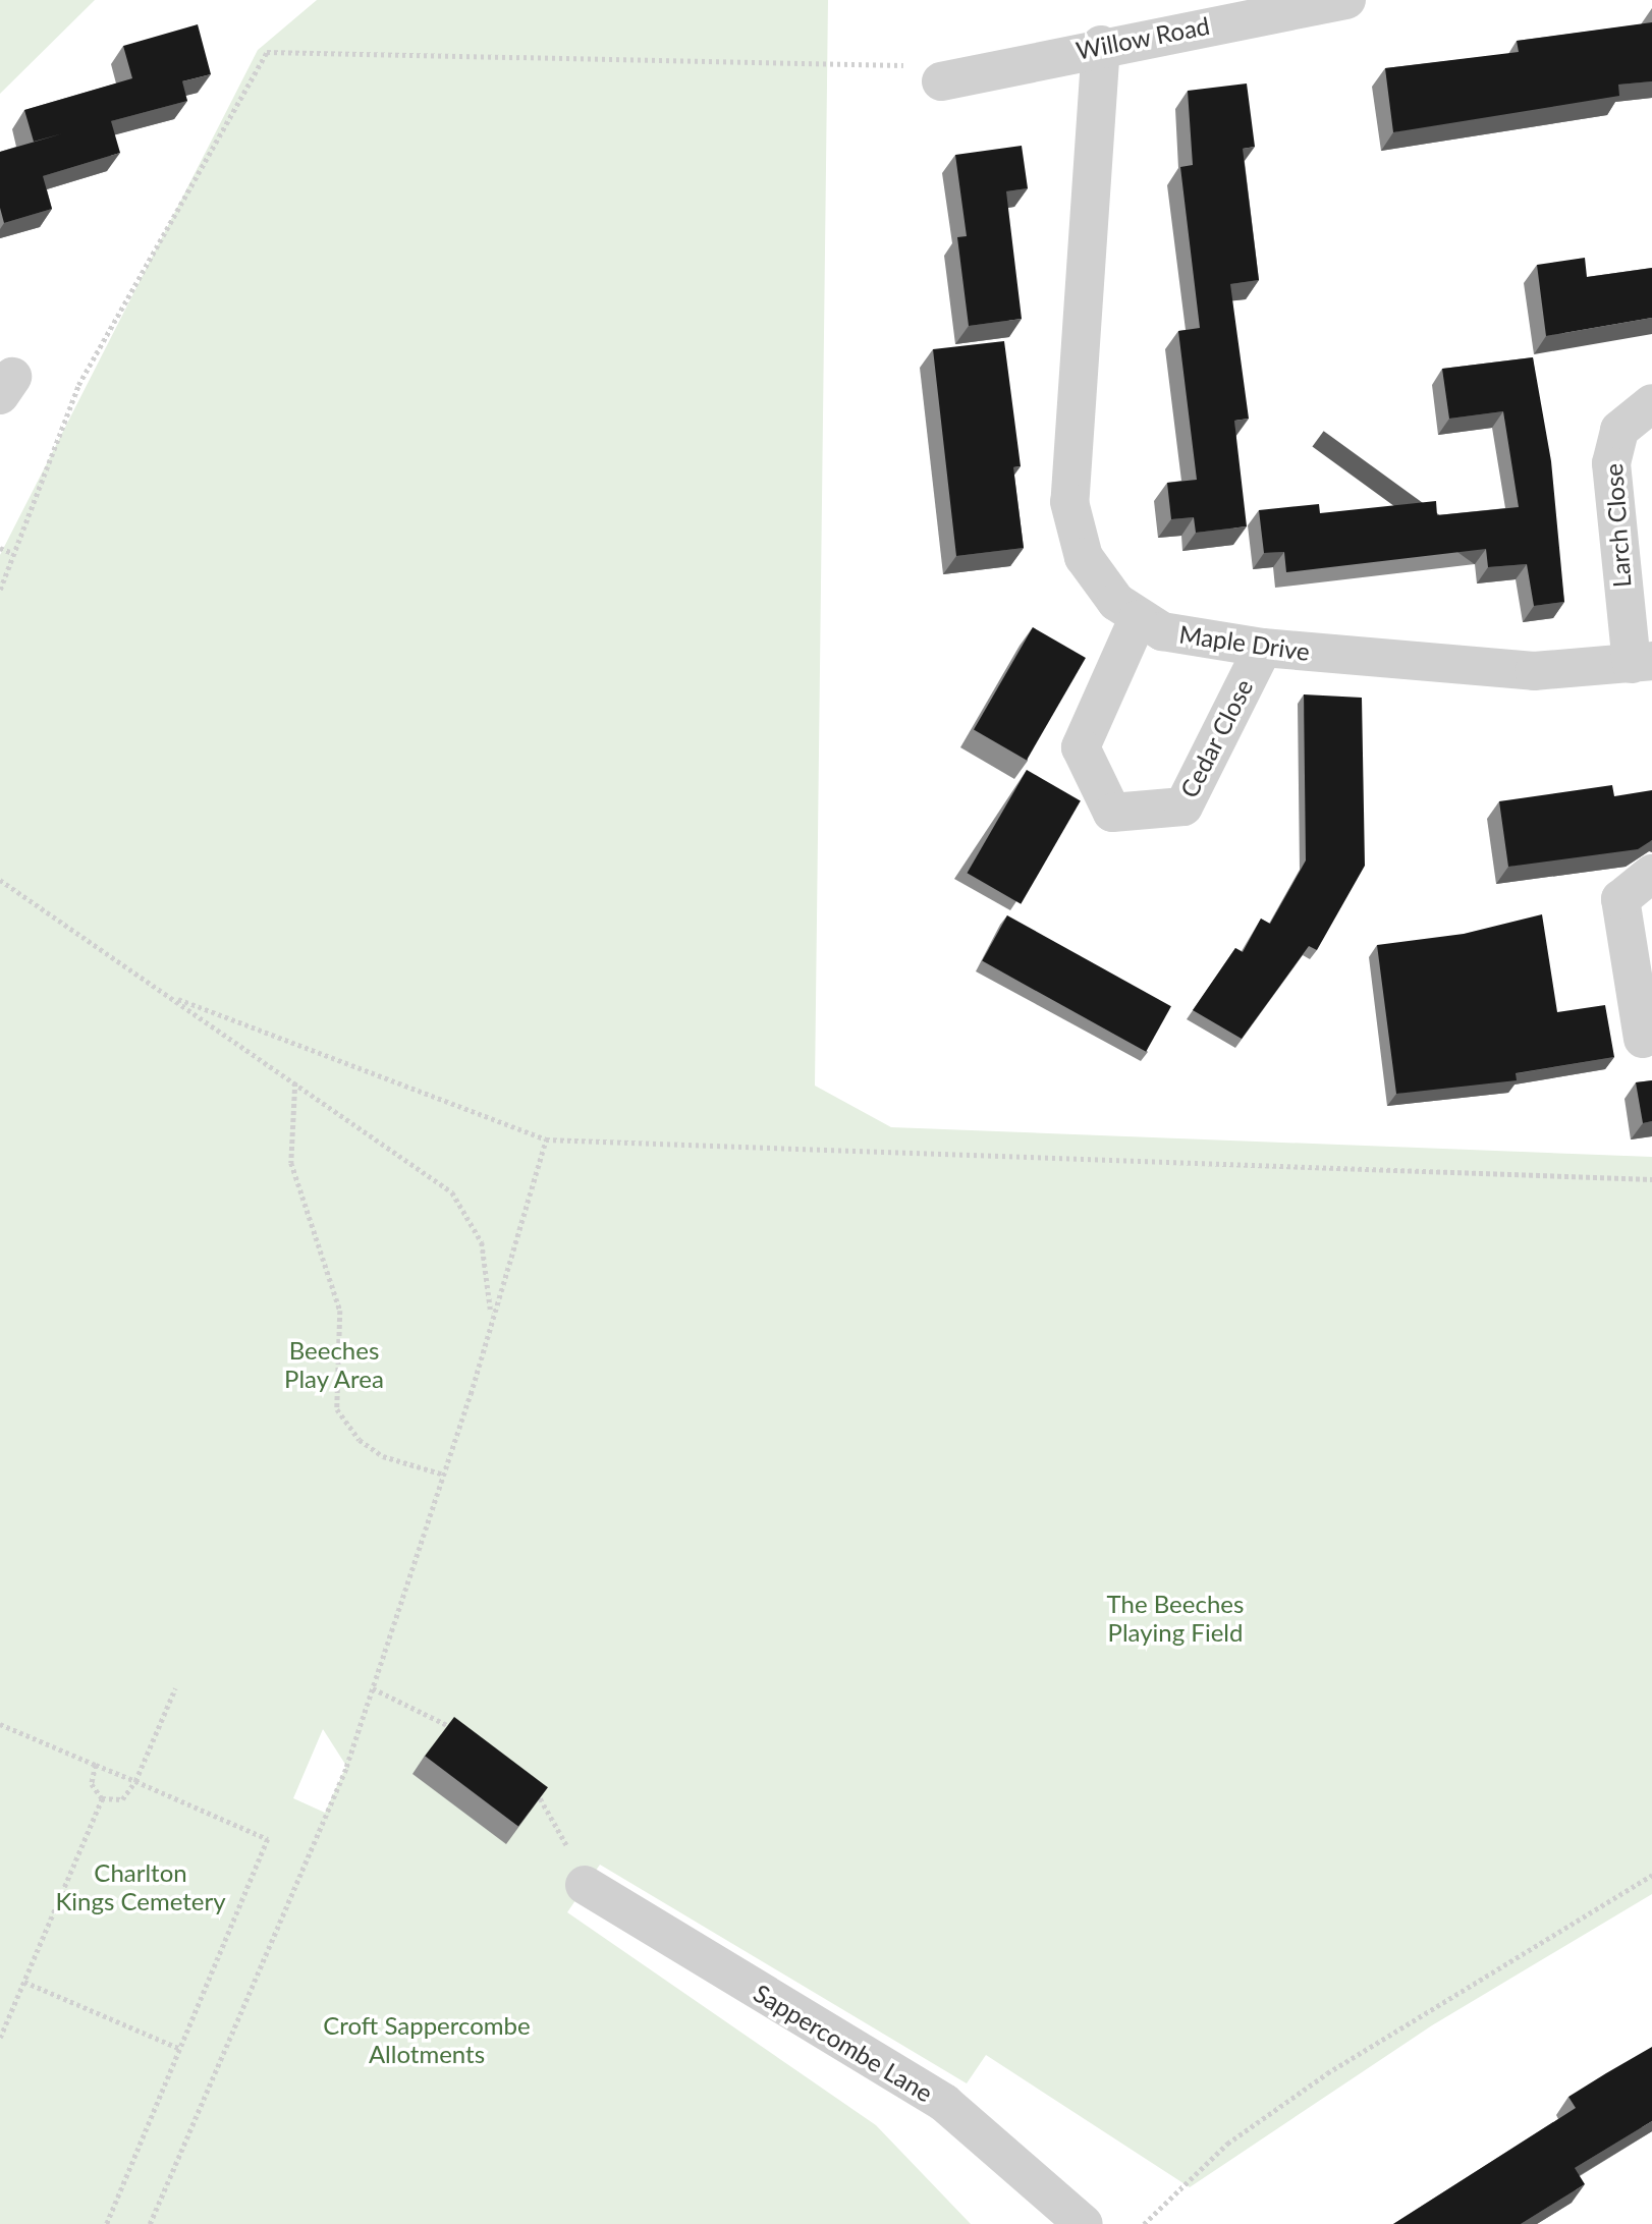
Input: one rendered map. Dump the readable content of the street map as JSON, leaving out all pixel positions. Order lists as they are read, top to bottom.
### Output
{
  "streets": {
    "street": [
      "Willow Road",
      "Larch Close",
      "Maple Drive",
      "Cedar Close",
      "Sappercombe Lane"
    ]
  },
  "crossings": [
    ["Willow Road", "Maple Drive"],
    ["Larch Close", "Maple Drive"],
    ["Maple Drive", "Cedar Close"]
  ],
  "parks": [
    "Beeches Play Area",
    "The Beeches Playing Field",
    "Charlton Kings Cemetery",
    "Croft Sappercombe Allotments"
  ]
}
